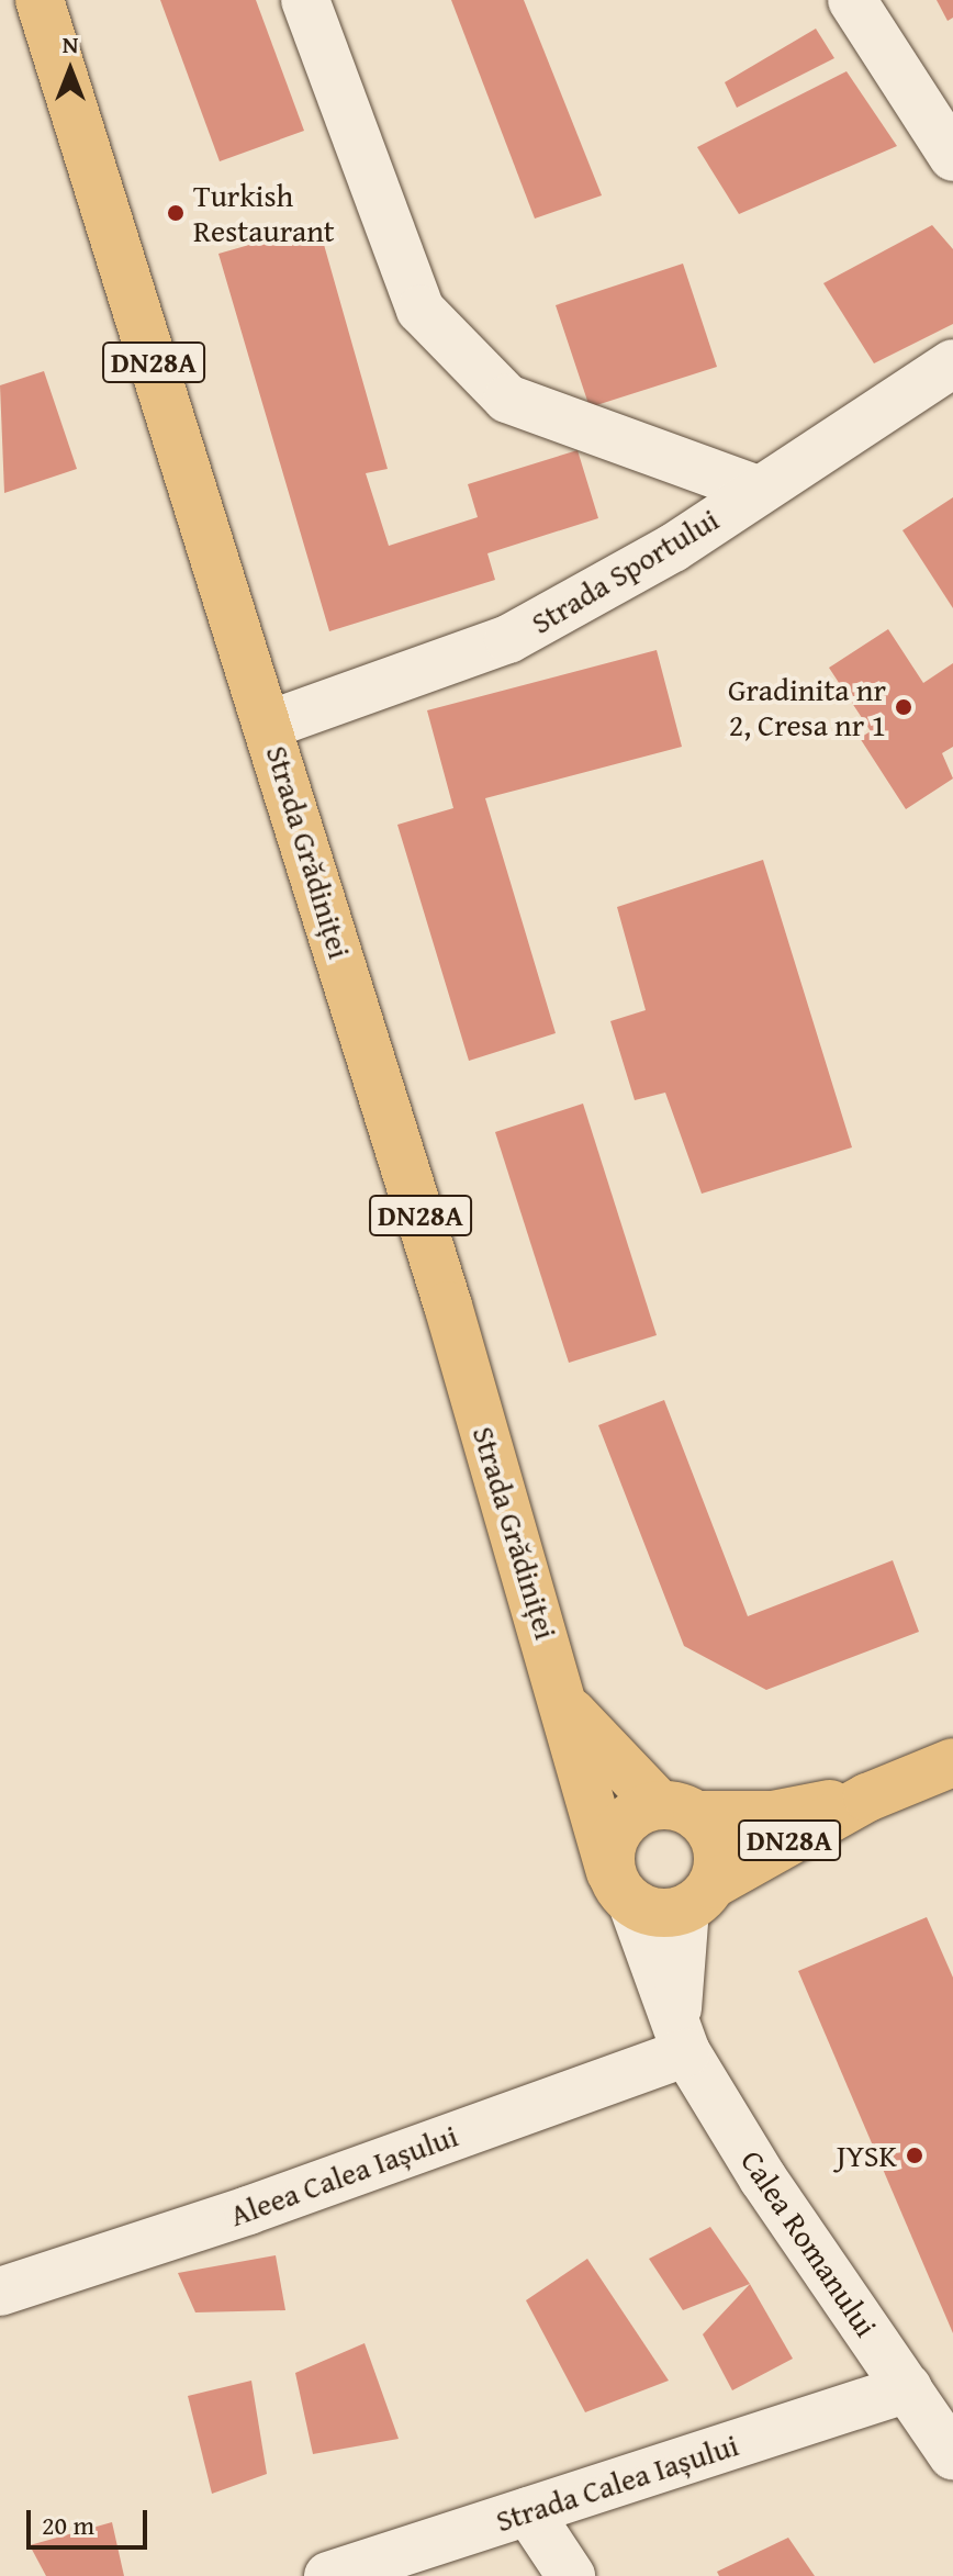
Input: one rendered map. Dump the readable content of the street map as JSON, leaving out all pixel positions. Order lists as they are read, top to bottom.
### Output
{
  "streets": {
    "main road": ["DN28A", "Strada Grădiniței"],
    "street": [
      "Strada Sportului",
      "Aleea Calea Iașului",
      "Calea Romanului",
      "Strada Calea Iașului"
    ]
  },
  "crossings": [
    ["DN28A", "Strada Grădiniței"],
    ["DN28A", "Calea Romanului"],
    ["Strada Sportului", "Strada Grădiniței"],
    ["Strada Grădiniței", "Calea Romanului"],
    ["Aleea Calea Iașului", "Calea Romanului"],
    ["Calea Romanului", "Strada Calea Iașului"]
  ],
  "places": ["Turkish Restaurant", "Gradinita nr 2, Cresa nr 1", "JYSK"],
  "scale_bar": "20 m",
  "north": "top"
}
